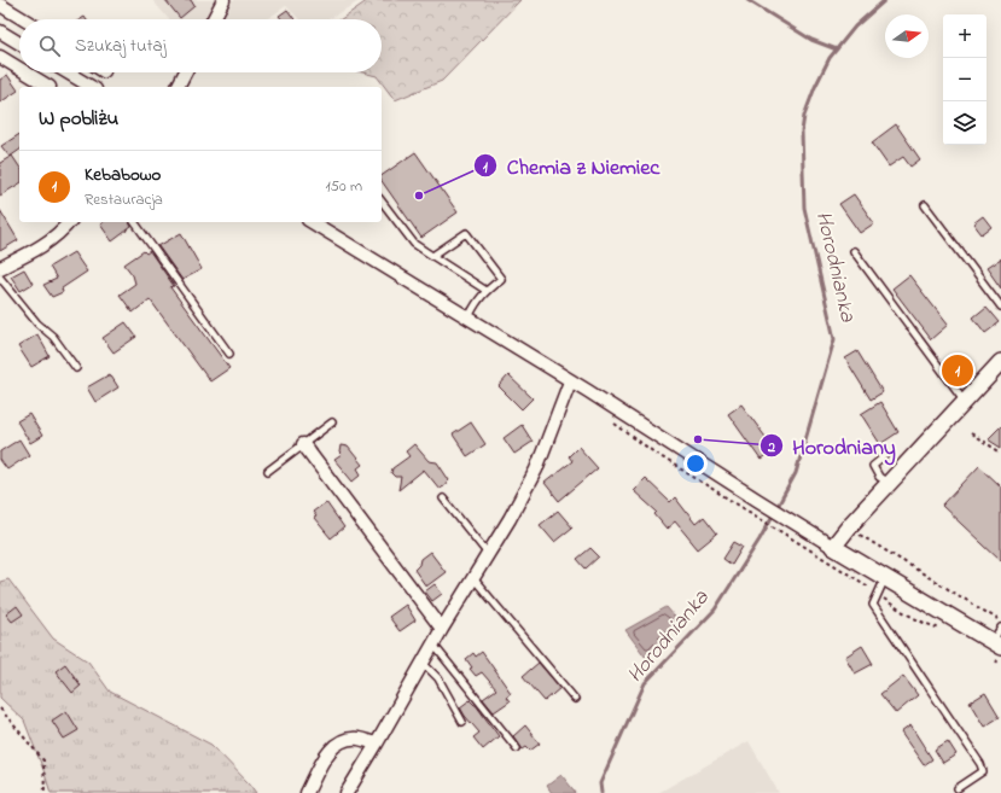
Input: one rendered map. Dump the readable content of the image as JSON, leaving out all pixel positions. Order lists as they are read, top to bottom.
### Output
{
  "water": ["Horodnianka"],
  "places": ["Chemia z Niemiec", "Horodniany"],
  "north": "right",
  "page": {
    "map_buttons": ["+", "−"],
    "search": "Szukaj tutaj",
    "heading": "W pobliżu",
    "list": [
      {
        "mark": "1",
        "name": "Kebabowo",
        "note": "Restauracja",
        "value": "150 m"
      }
    ],
    "pins": "1"
  }
}
